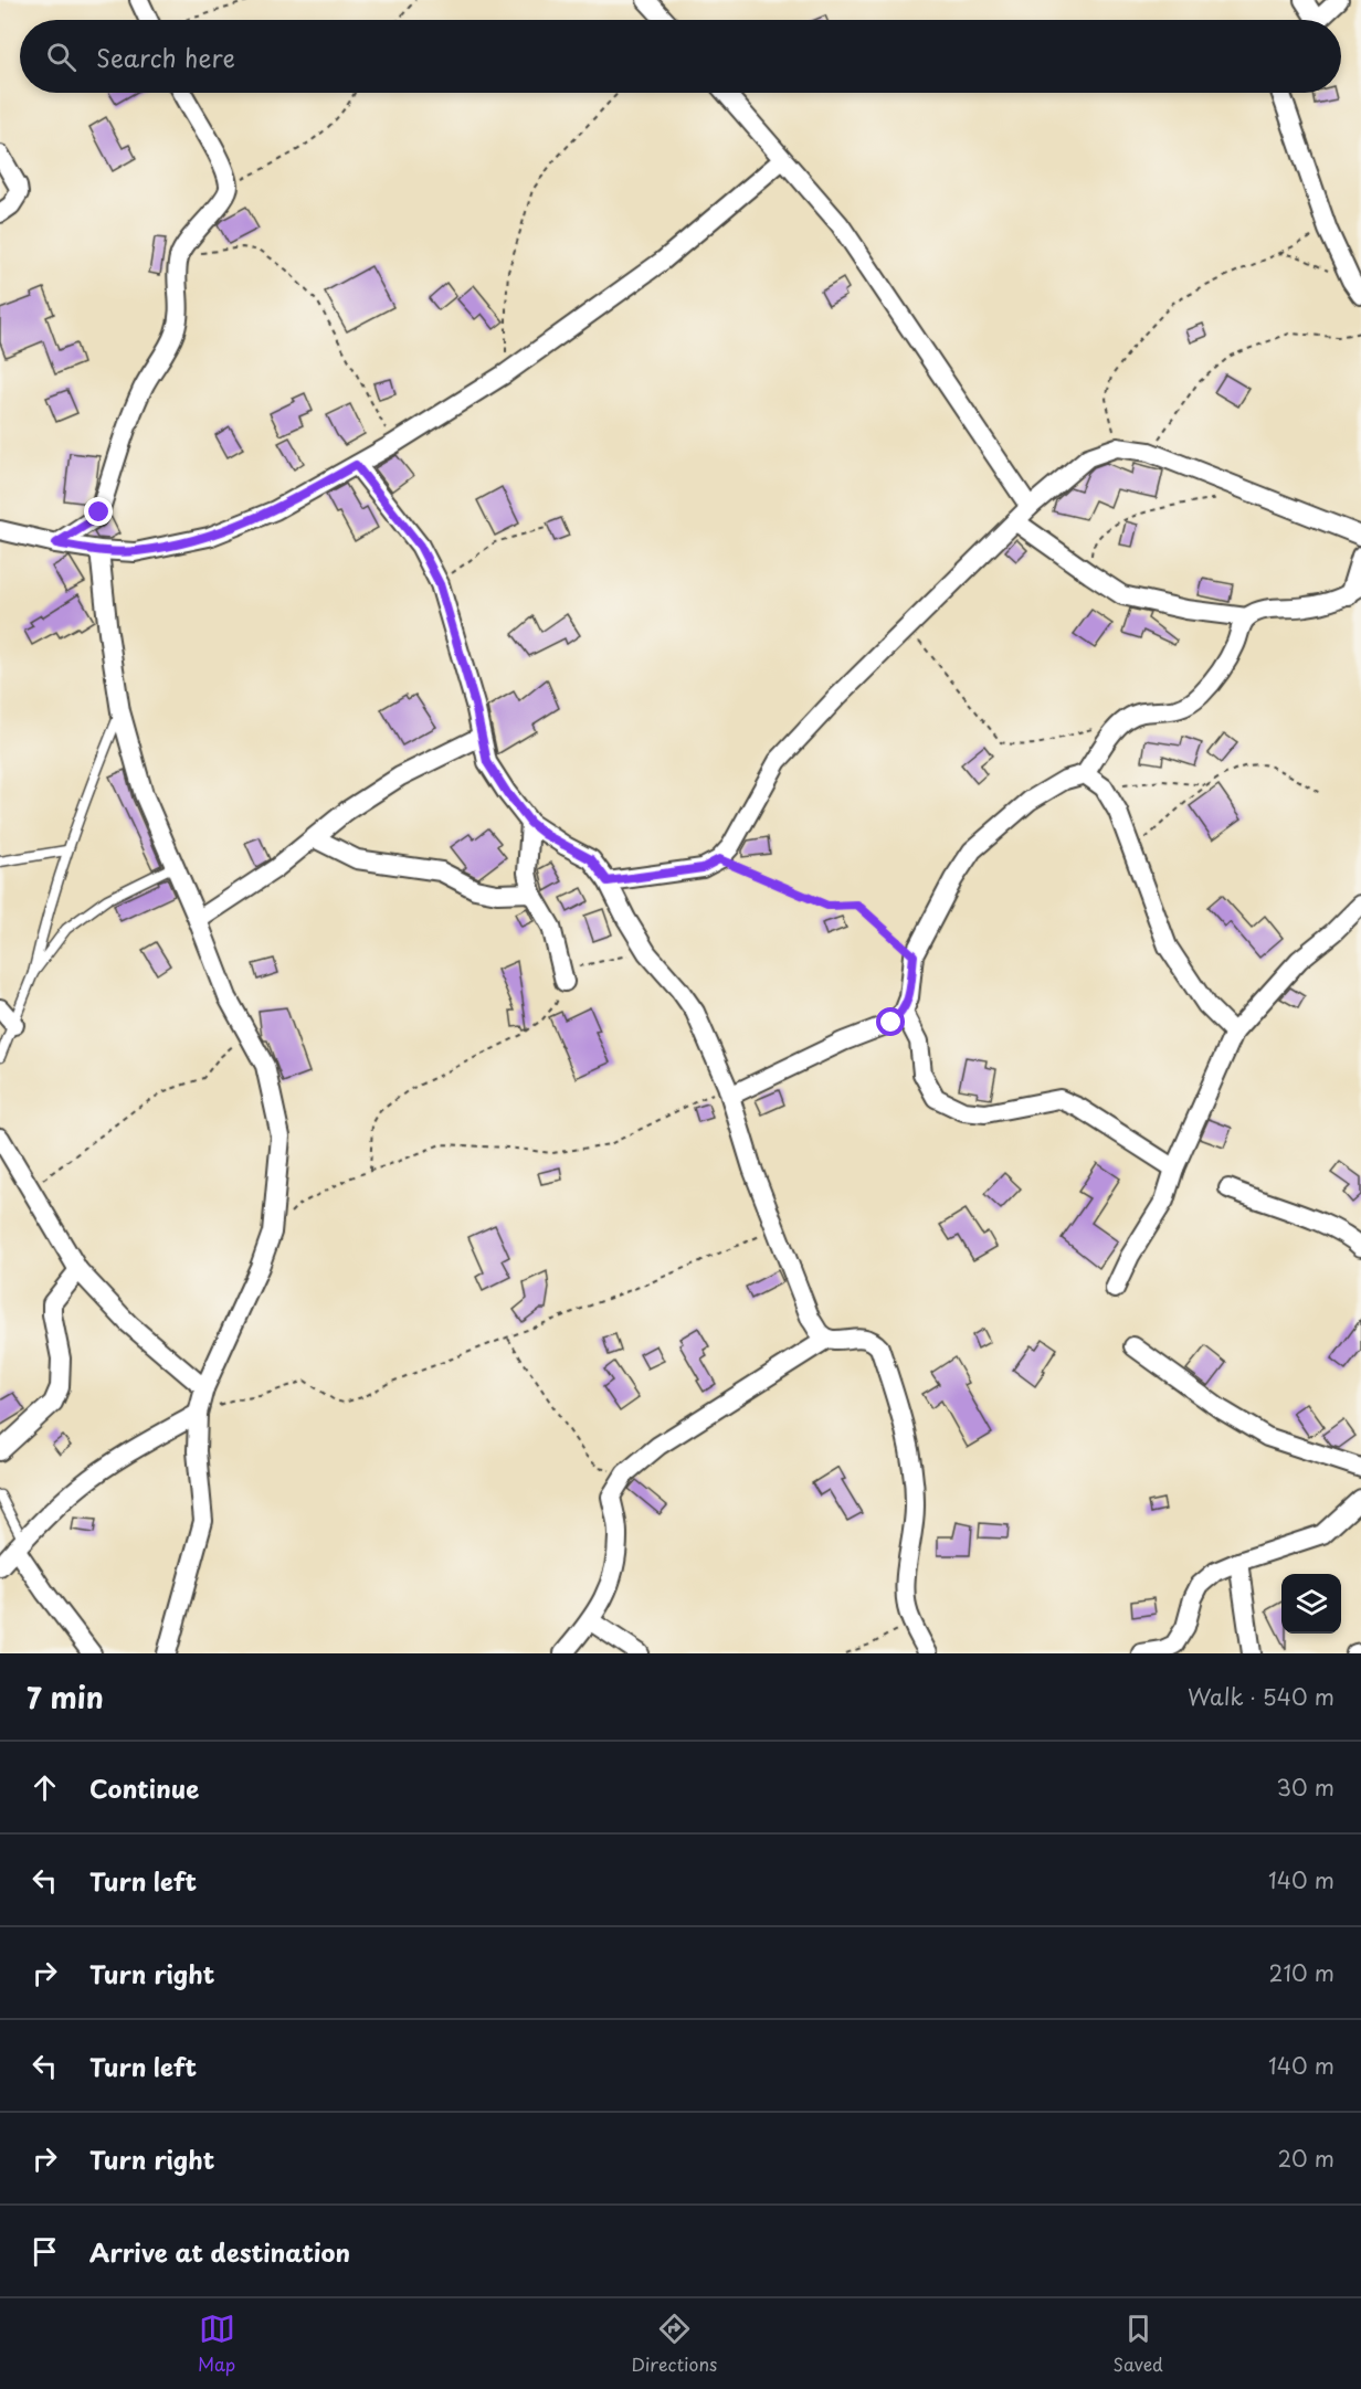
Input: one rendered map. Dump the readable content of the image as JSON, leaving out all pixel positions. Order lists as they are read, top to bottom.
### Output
{
  "page": {
    "search": "Search here",
    "heading": ["7 min", "Walk · 540 m"],
    "list": [
      ["Continue", "30 m"],
      ["Turn left", "140 m"],
      ["Turn right", "210 m"],
      ["Turn left", "140 m"],
      ["Turn right", "20 m"],
      "Arrive at destination"
    ],
    "nav": ["Map", "Directions", "Saved"]
  }
}
